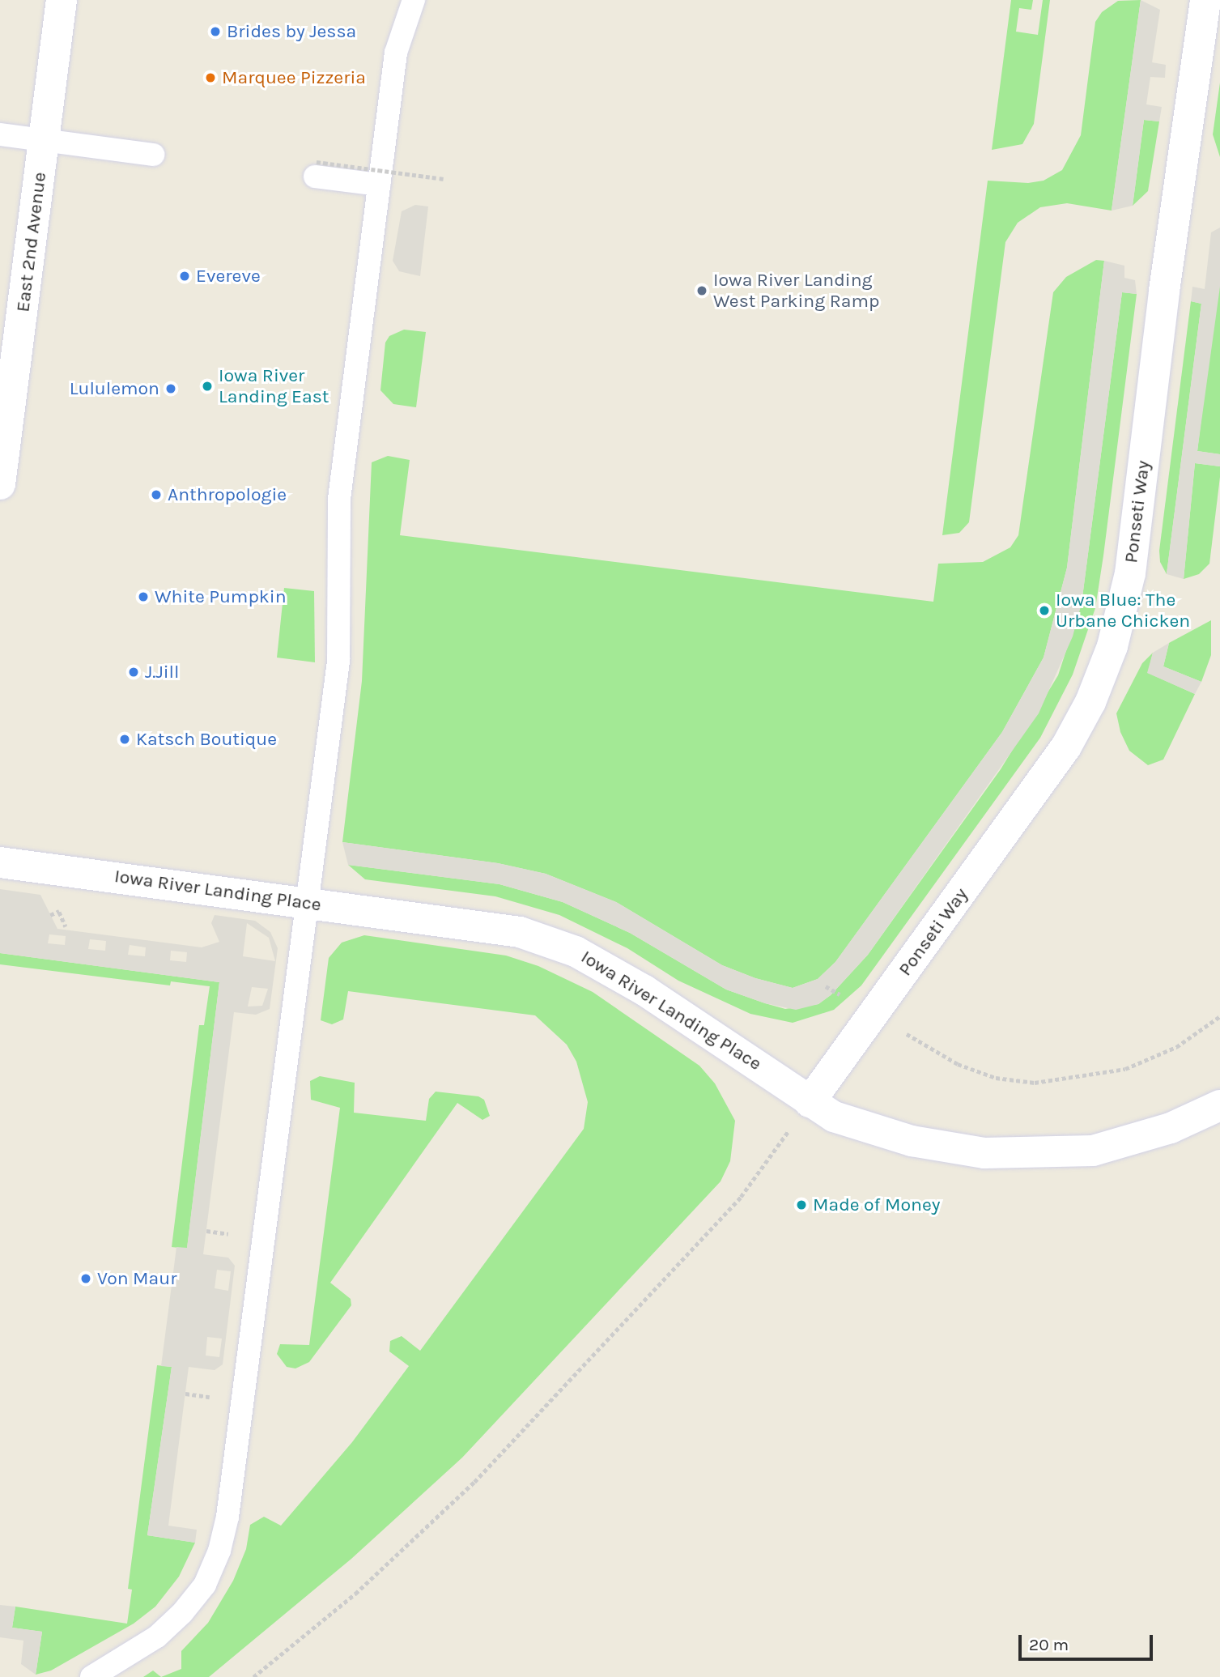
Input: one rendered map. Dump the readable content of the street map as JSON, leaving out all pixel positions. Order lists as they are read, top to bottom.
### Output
{
  "streets": {
    "street": ["East 2nd Avenue", "Ponseti Way", "Iowa River Landing Place"]
  },
  "crossings": [
    ["Ponseti Way", "Iowa River Landing Place"]
  ],
  "places": [
    "Brides by Jessa",
    "Marquee Pizzeria",
    "Evereve",
    "Iowa River Landing West Parking Ramp",
    "Iowa River Landing East",
    "Lululemon",
    "Anthropologie",
    "White Pumpkin",
    "Iowa Blue: The Urbane Chicken",
    "J.Jill",
    "Katsch Boutique",
    "Made of Money",
    "Von Maur"
  ],
  "scale_bar": "20 m"
}
